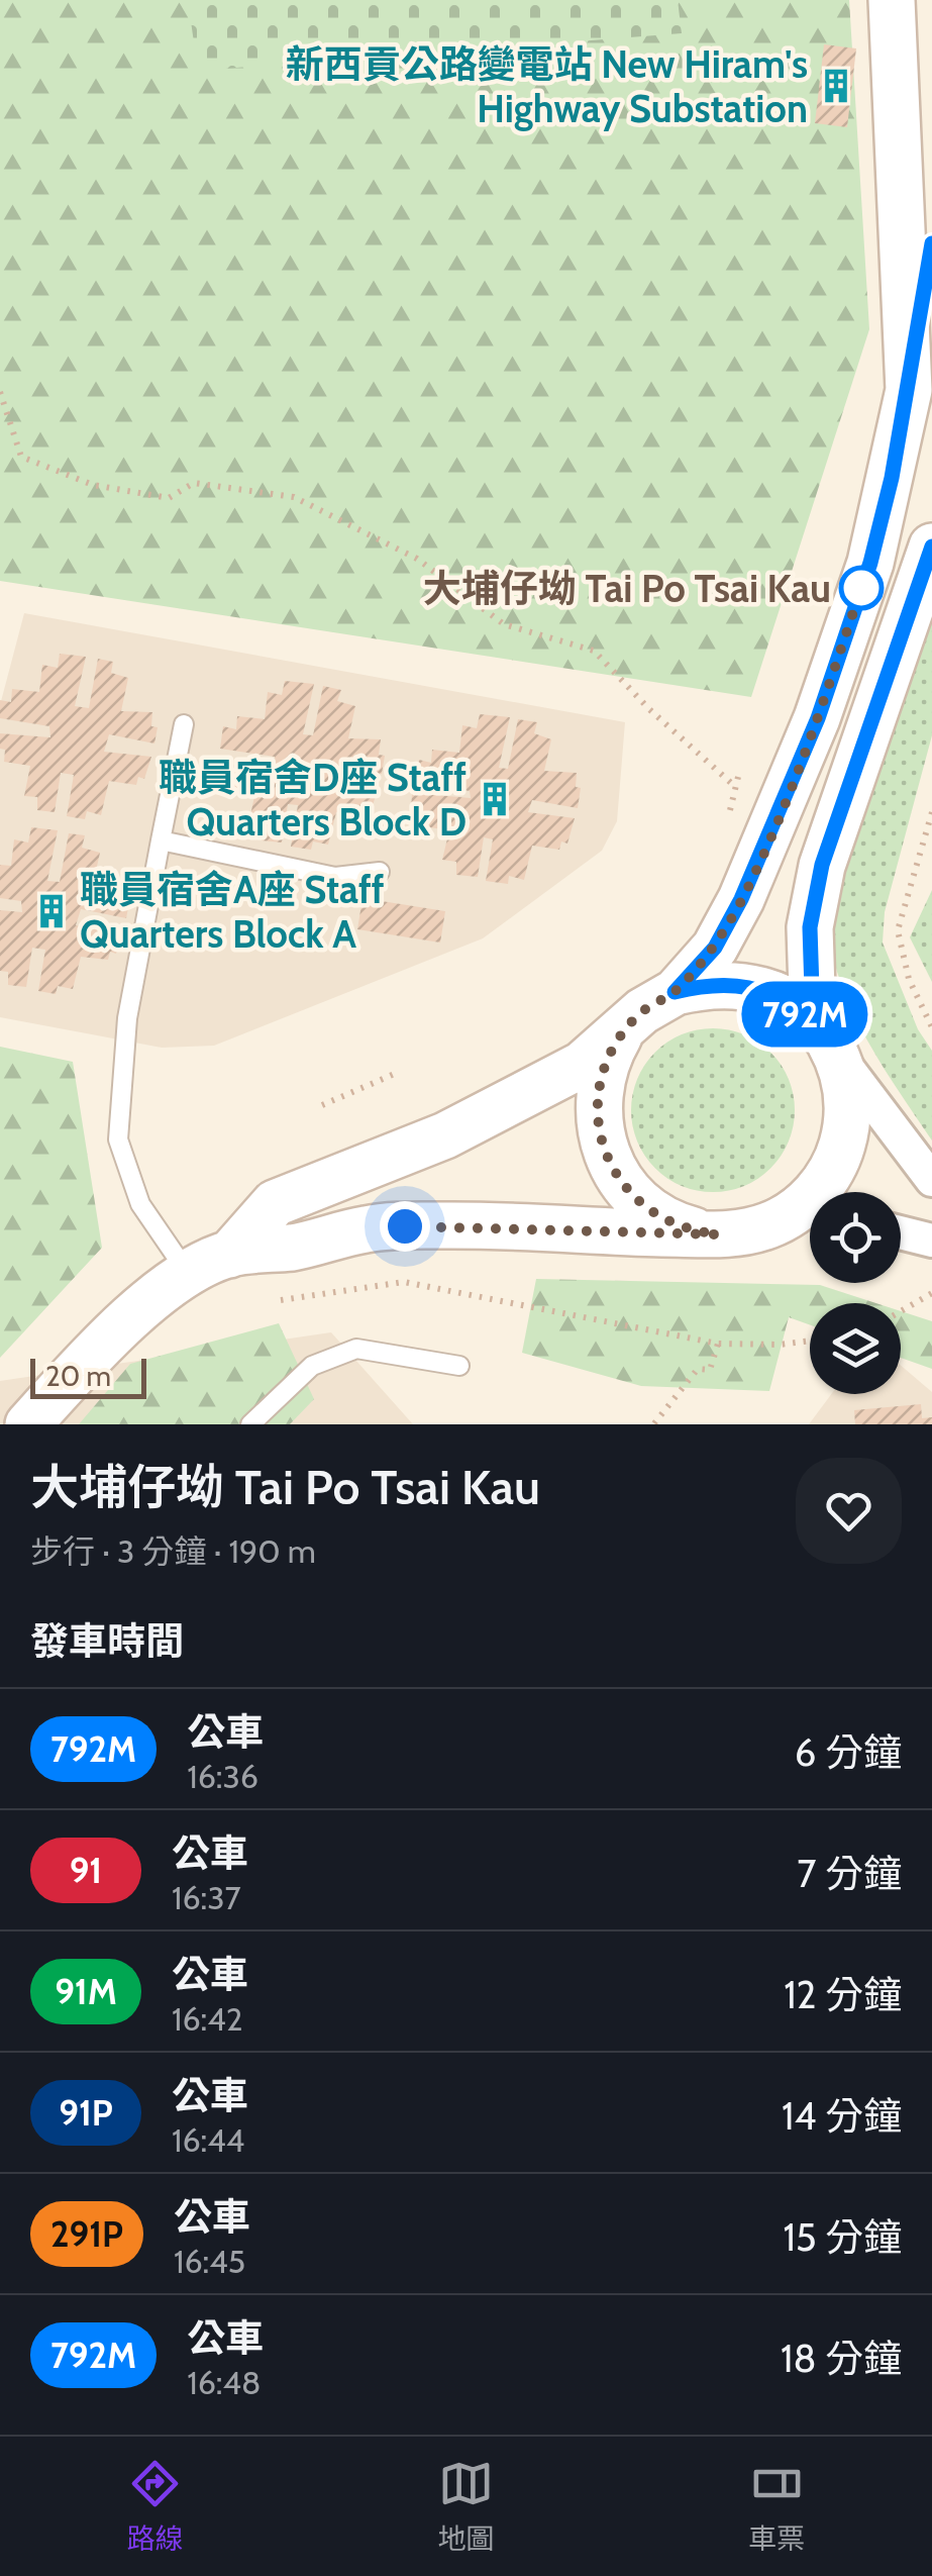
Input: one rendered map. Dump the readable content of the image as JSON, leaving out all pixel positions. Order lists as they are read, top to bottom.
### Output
{
  "places": {
    "building": ["新西貢公路變電站 New Hiram's Highway Substation", "職員宿舍D座 Staff Quarters Block D", "職員宿舍A座 Staff Quarters Block A"],
    "other": ["大埔仔坳 Tai Po Tsai Kau"]
  },
  "lines": ["bus line 792M"],
  "scale_bar": "20 m",
  "page": {
    "on_map": "792M",
    "scale": "20 m",
    "heading": [
      ["大埔仔坳 Tai Po Tsai Kau", "步行 · 3 分鐘 · 190 m"],
      "發車時間"
    ],
    "list": [
      {
        "mark": "792M",
        "name": "公車",
        "note": "16:36",
        "value": "6 分鐘"
      },
      {
        "mark": "91",
        "name": "公車",
        "note": "16:37",
        "value": "7 分鐘"
      },
      {
        "mark": "91M",
        "name": "公車",
        "note": "16:42",
        "value": "12 分鐘"
      },
      {
        "mark": "91P",
        "name": "公車",
        "note": "16:44",
        "value": "14 分鐘"
      },
      {
        "mark": "291P",
        "name": "公車",
        "note": "16:45",
        "value": "15 分鐘"
      },
      {
        "mark": "792M",
        "name": "公車",
        "note": "16:48",
        "value": "18 分鐘"
      }
    ],
    "tabs": ["路線", "地圖", "車票"]
  }
}
